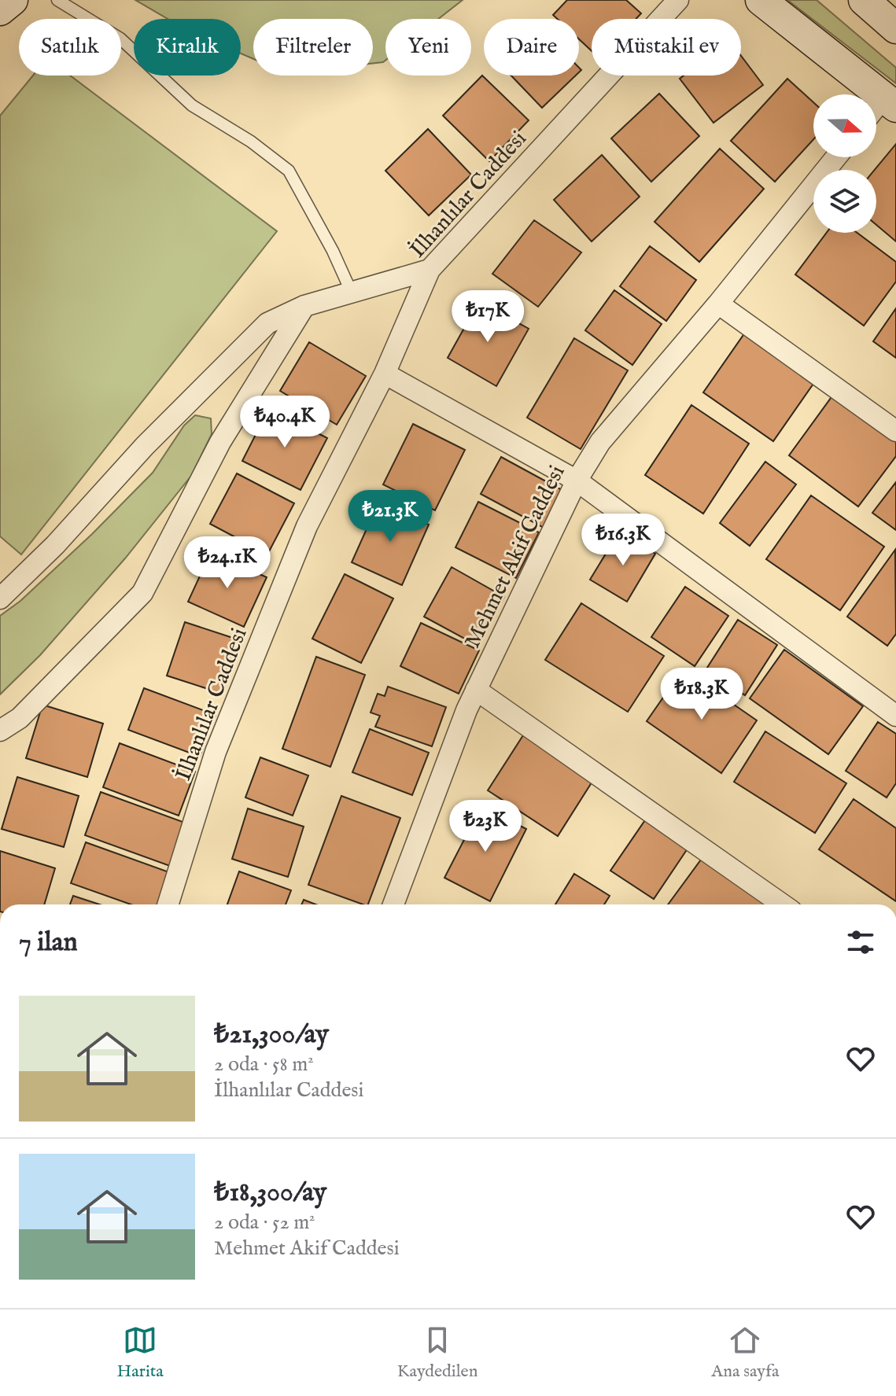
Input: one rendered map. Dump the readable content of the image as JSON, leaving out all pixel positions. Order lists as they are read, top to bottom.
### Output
{
  "streets": {
    "street": ["İlhanlılar Caddesi", "Mehmet Akif Caddesi"]
  },
  "north": "right",
  "page": {
    "chip": [
      "Satılık",
      "Kiralık",
      "Filtreler",
      "Yeni",
      "Daire",
      "Müstakil ev"
    ],
    "price": [
      "₺17K",
      "₺40.4K",
      "₺21.3K",
      "₺16.3K",
      "₺24.1K",
      "₺18.3K",
      "₺23K"
    ],
    "heading": "7 ilan",
    "list": [
      {
        "name": "₺21,300/ay",
        "note": "2 oda · 58 m² · İlhanlılar Caddesi"
      },
      {
        "name": "₺18,300/ay",
        "note": "2 oda · 52 m² · Mehmet Akif Caddesi"
      }
    ],
    "tabs": ["Harita", "Kaydedilen", "Ana sayfa"]
  }
}
